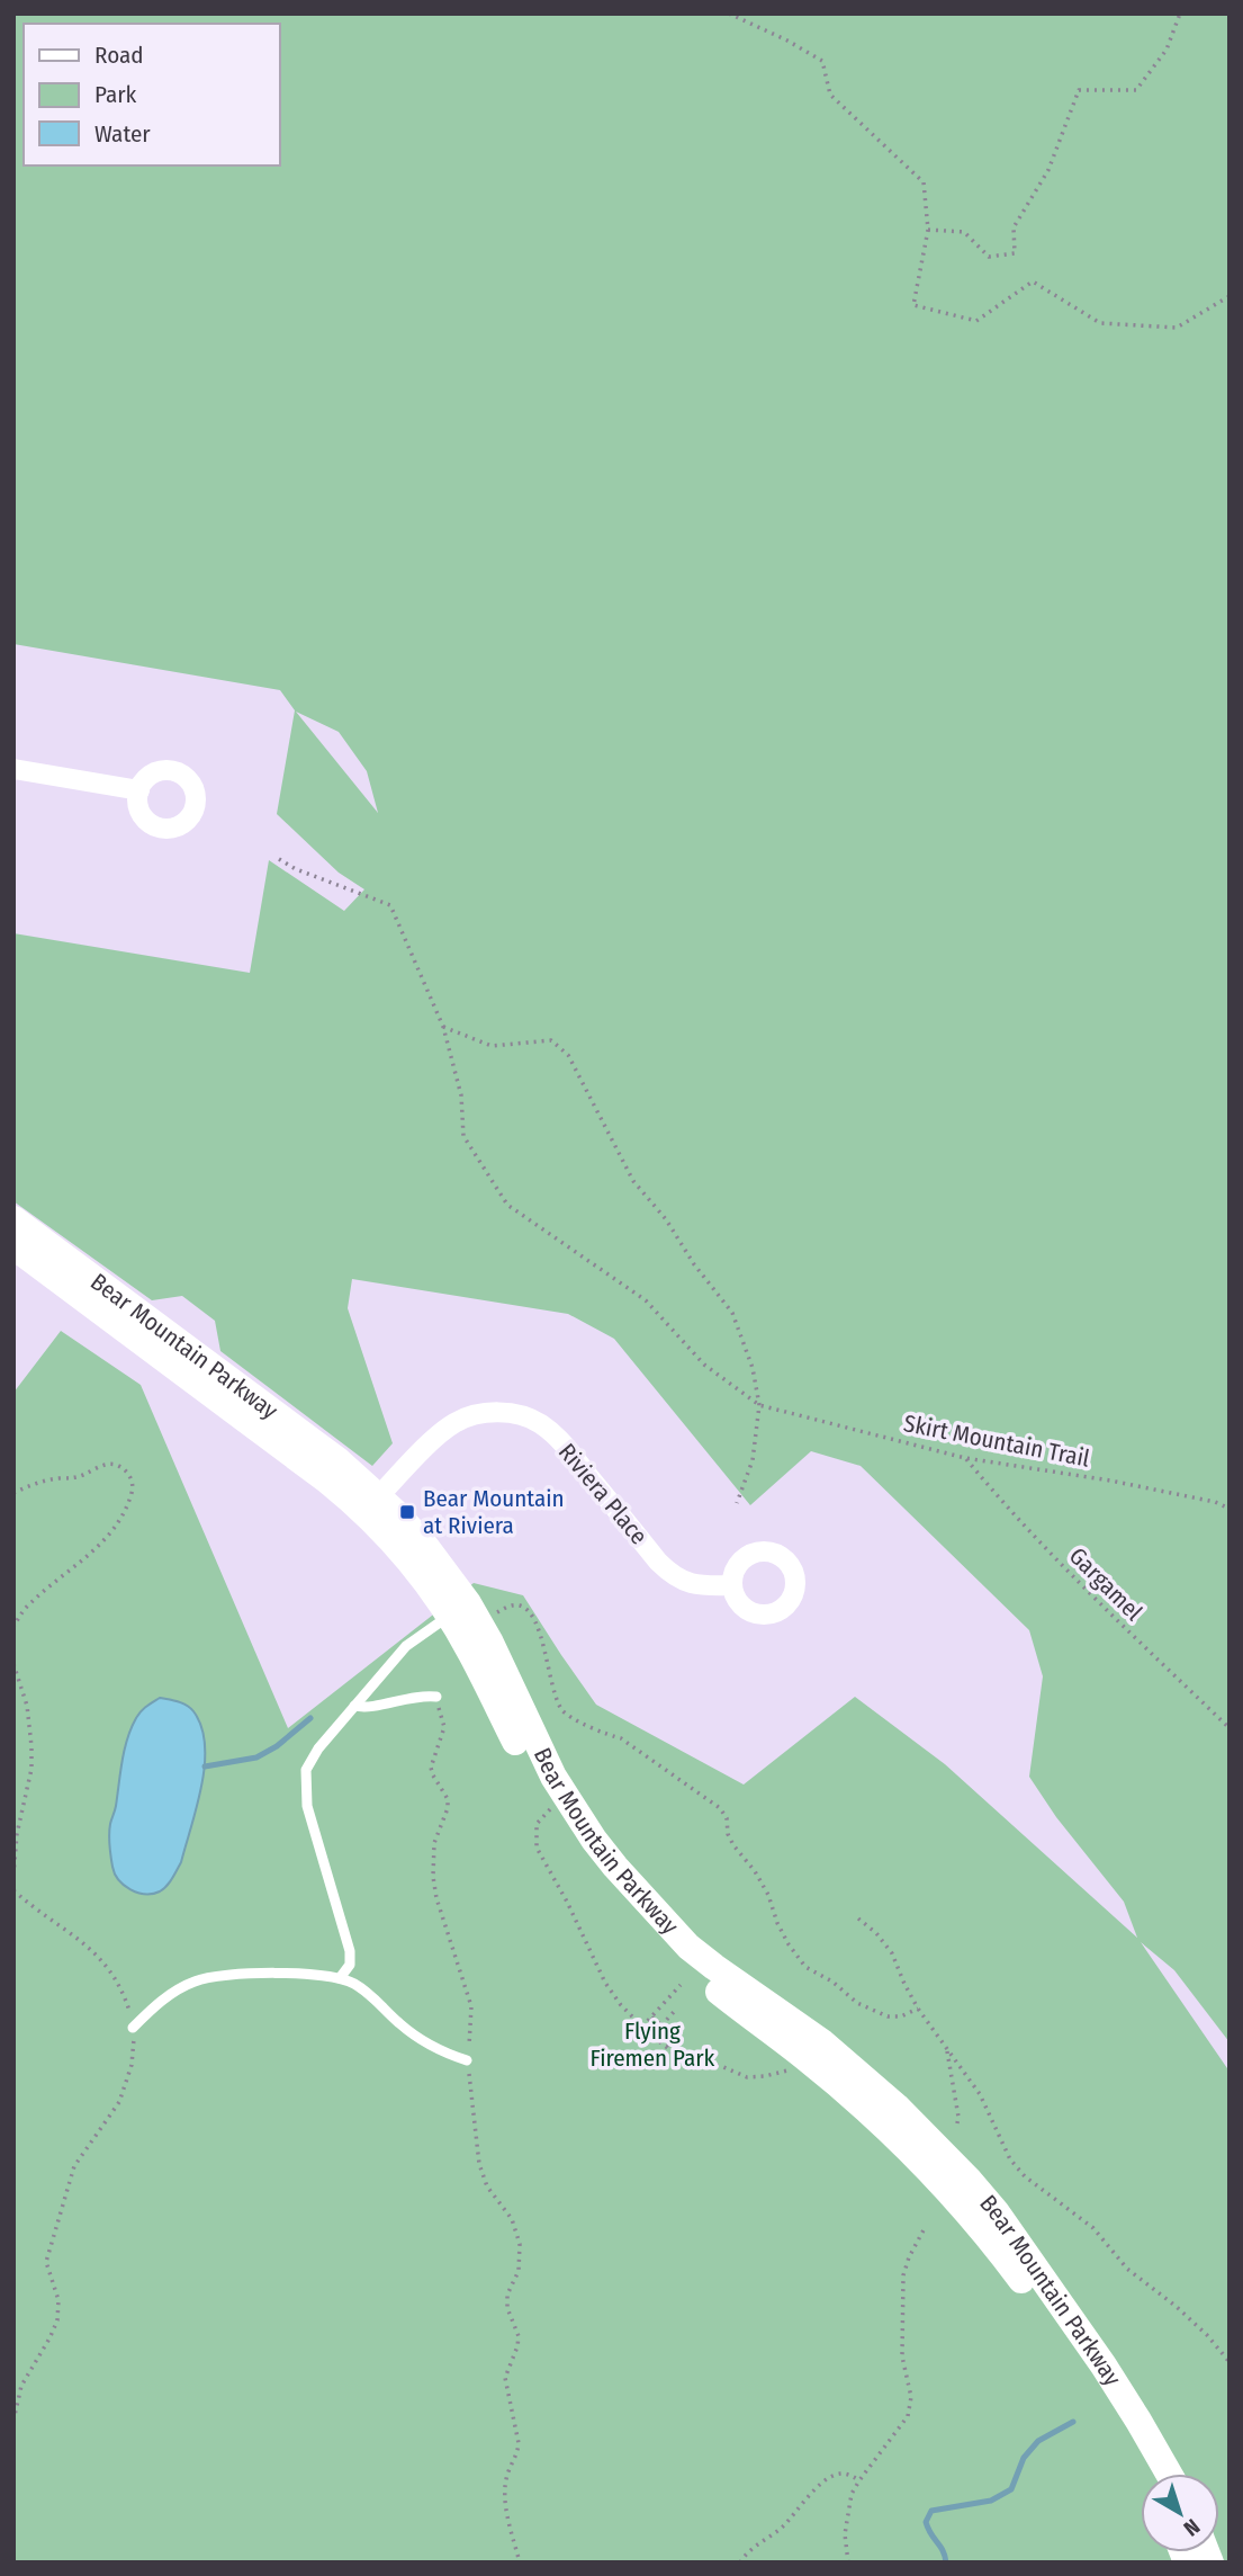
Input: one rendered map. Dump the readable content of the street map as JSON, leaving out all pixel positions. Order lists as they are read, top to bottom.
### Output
{
  "streets": {
    "street": ["Bear Mountain Parkway", "Riviera Place"],
    "path": ["Skirt Mountain Trail", "Gargamel"]
  },
  "crossings": [
    ["Bear Mountain Parkway", "Riviera Place"],
    ["Skirt Mountain Trail", "Gargamel"]
  ],
  "parks": ["Flying Firemen Park"],
  "places": {
    "transit": ["Bear Mountain at Riviera"]
  },
  "legend": ["Road", "Park", "Water"],
  "north": "bottom right"
}
